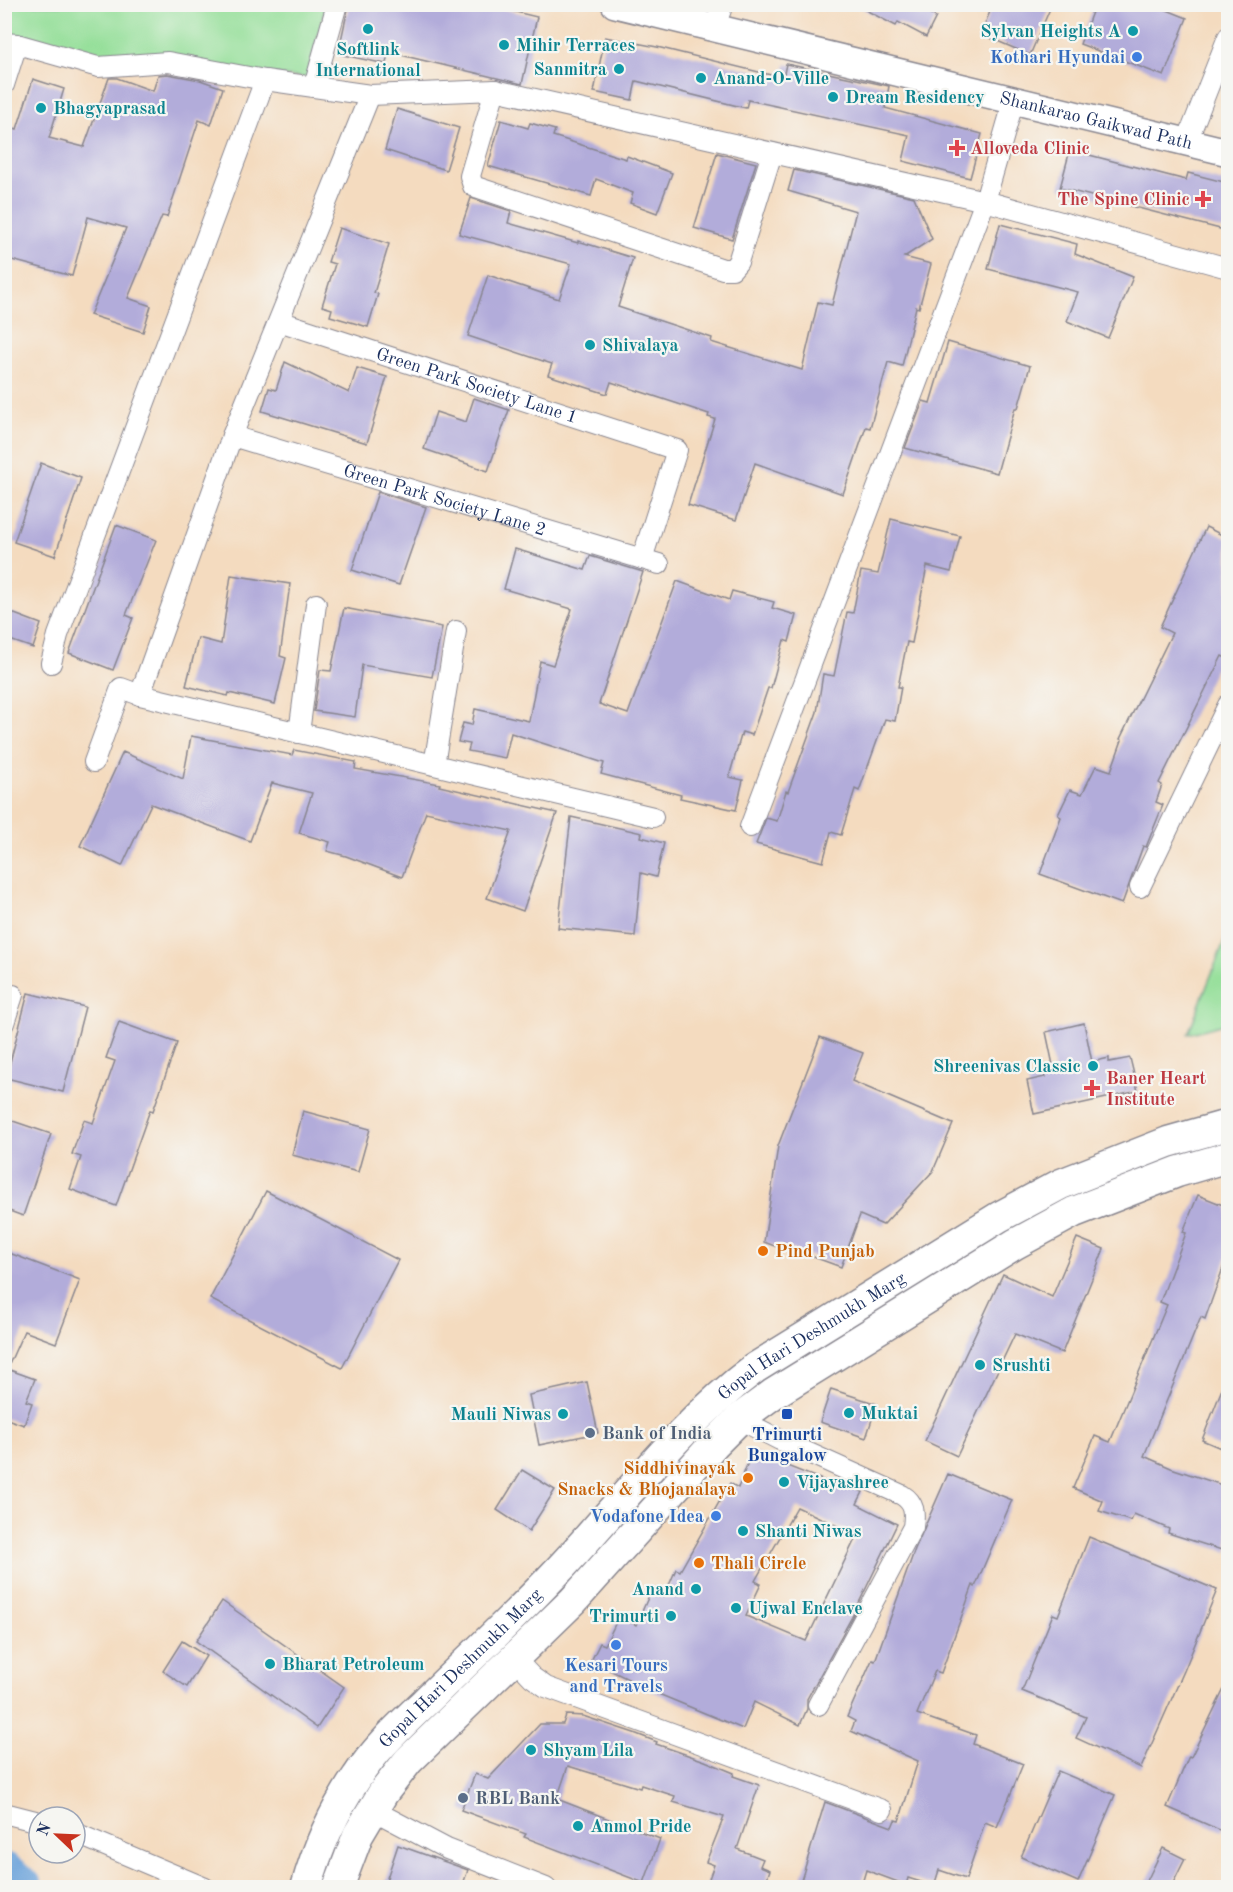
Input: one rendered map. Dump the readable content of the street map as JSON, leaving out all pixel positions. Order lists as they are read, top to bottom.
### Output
{
  "streets": {
    "main road": ["Gopal Hari Deshmukh Marg"],
    "street": ["Shankarao Gaikwad Path", "Green Park Society Lane 1", "Green Park Society Lane 2"]
  },
  "crossings": [
    ["Green Park Society Lane 1", "Green Park Society Lane 2"]
  ],
  "places": {
    "other": [
      "Softlink International",
      "Sylvan Heights A",
      "Mihir Terraces",
      "Kothari Hyundai",
      "Sanmitra",
      "Anand-O-Ville",
      "Dream Residency",
      "Bhagyaprasad",
      "Shivalaya",
      "Shreenivas Classic",
      "Pind Punjab",
      "Srushti",
      "Muktai",
      "Mauli Niwas",
      "Bank of India",
      "Siddhivinayak Snacks & Bhojanalaya",
      "Vijayashree",
      "Vodafone Idea",
      "Shanti Niwas",
      "Thali Circle",
      "Anand",
      "Ujwal Enclave",
      "Trimurti",
      "Kesari Tours and Travels",
      "Bharat Petroleum",
      "Shyam Lila",
      "RBL Bank",
      "Anmol Pride"
    ],
    "health": ["Alloveda Clinic", "The Spine Clinic", "Baner Heart Institute"],
    "transit": ["Trimurti Bungalow"]
  },
  "north": "top left"
}
